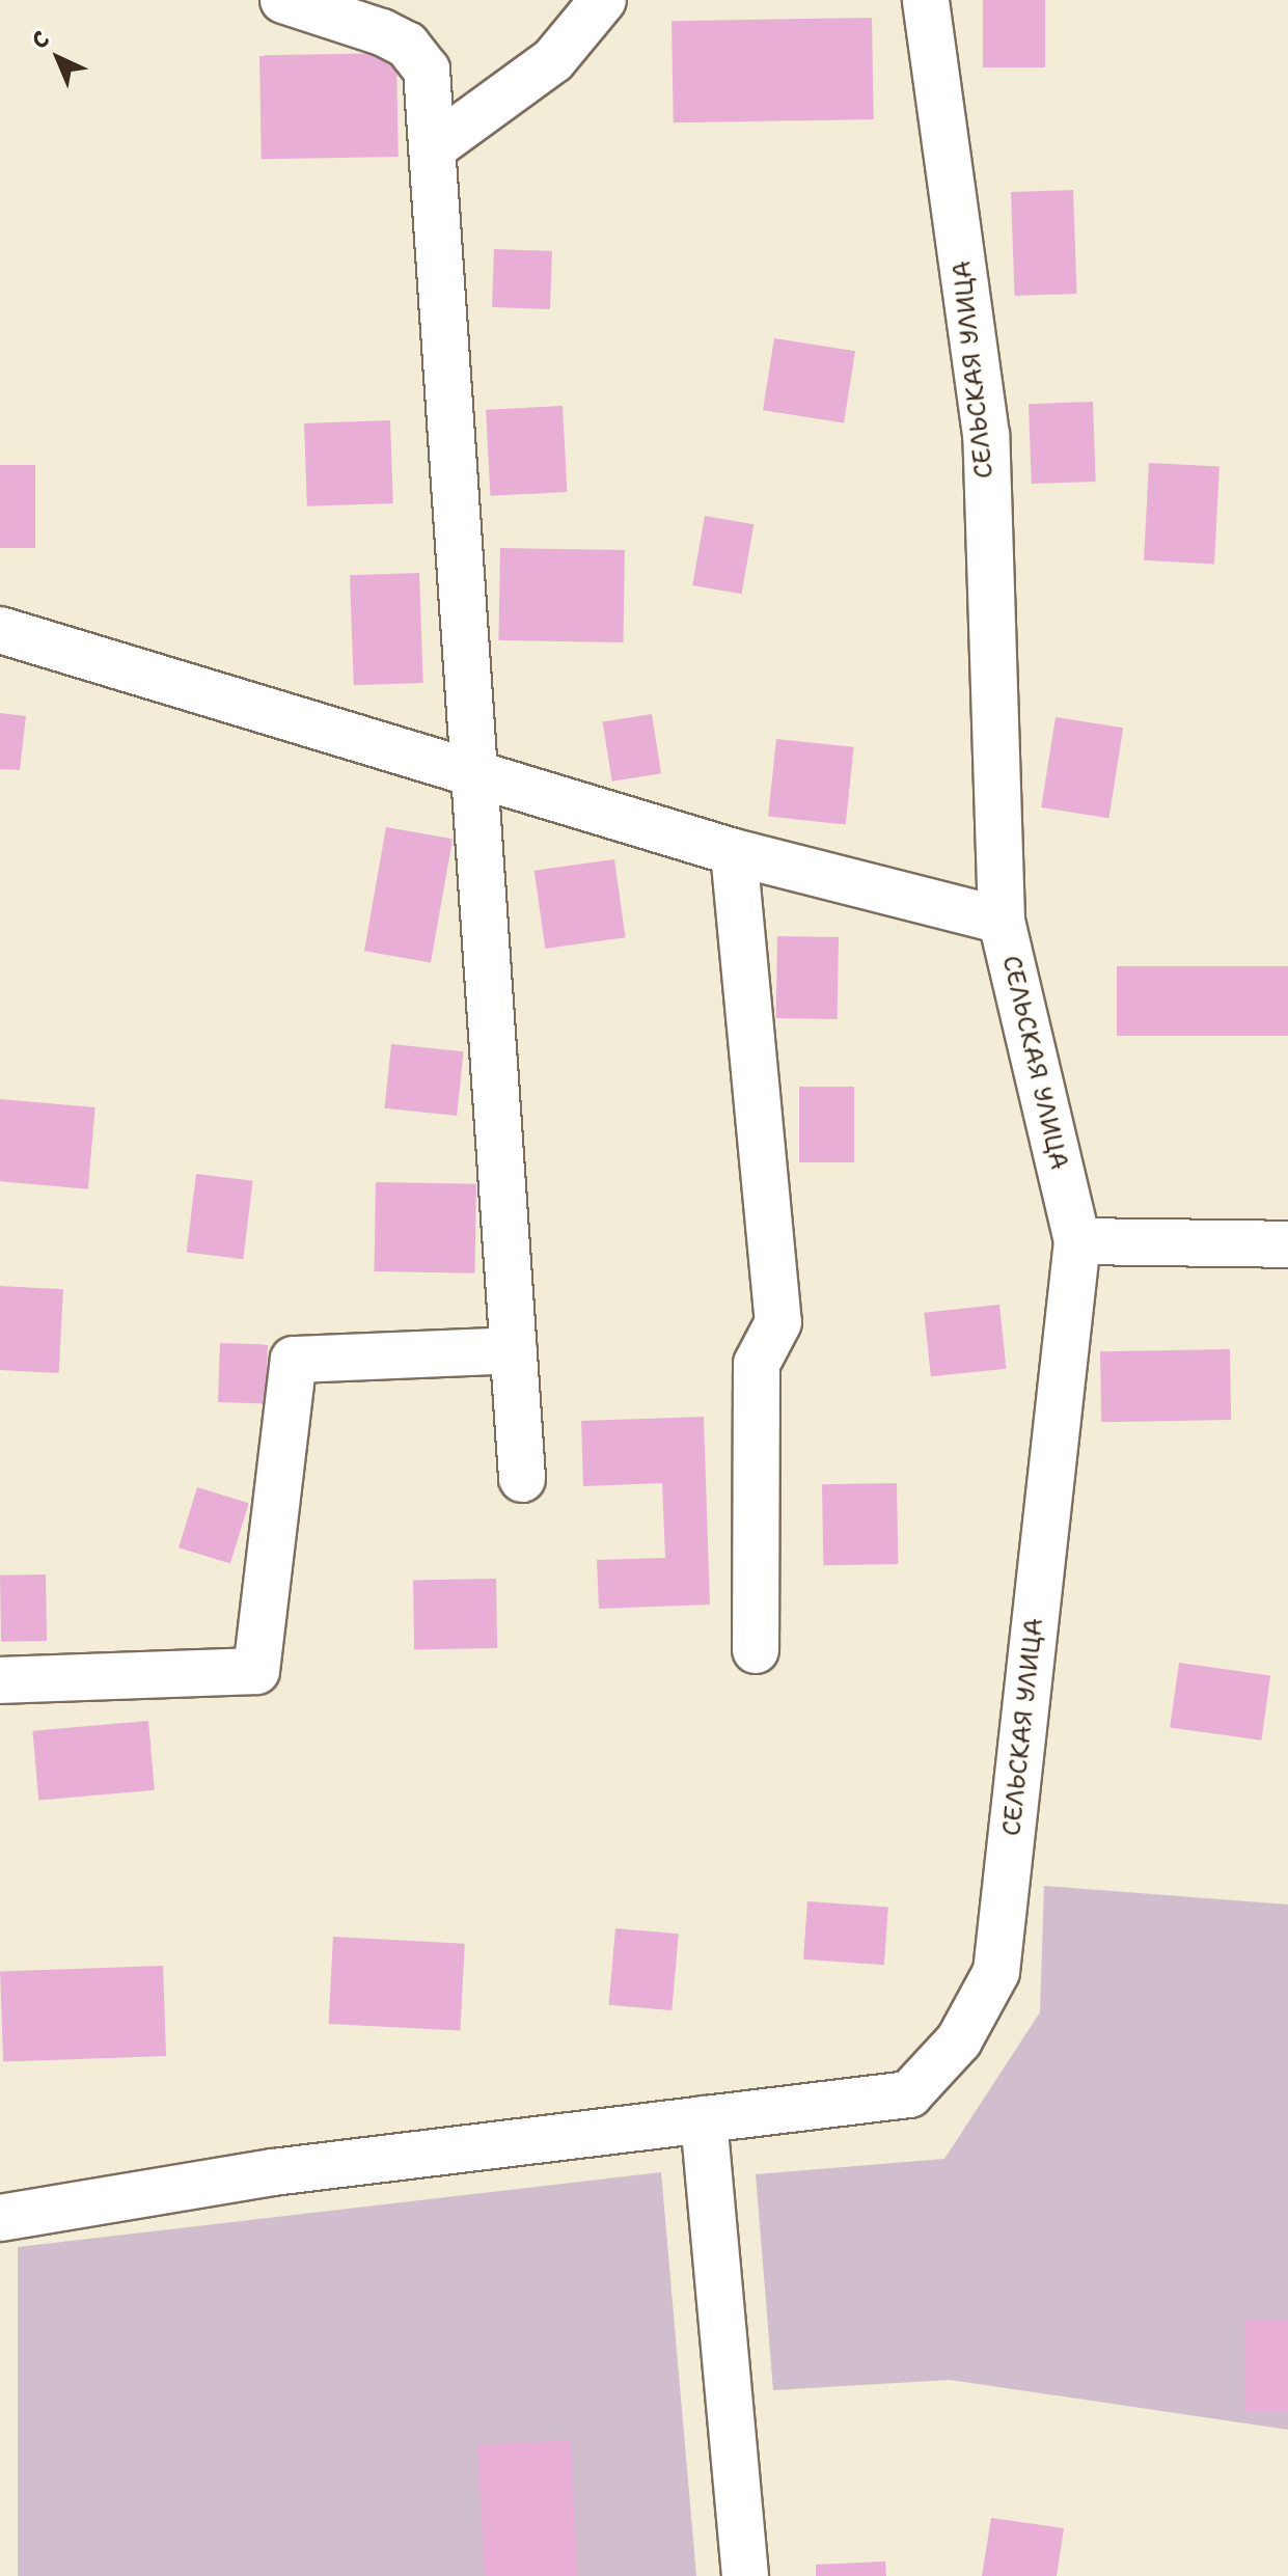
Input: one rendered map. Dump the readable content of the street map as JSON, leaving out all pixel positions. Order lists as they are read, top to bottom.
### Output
{
  "streets": {
    "street": ["СЕЛЬСКАЯ УЛИЦА"]
  },
  "north": "top left"
}
